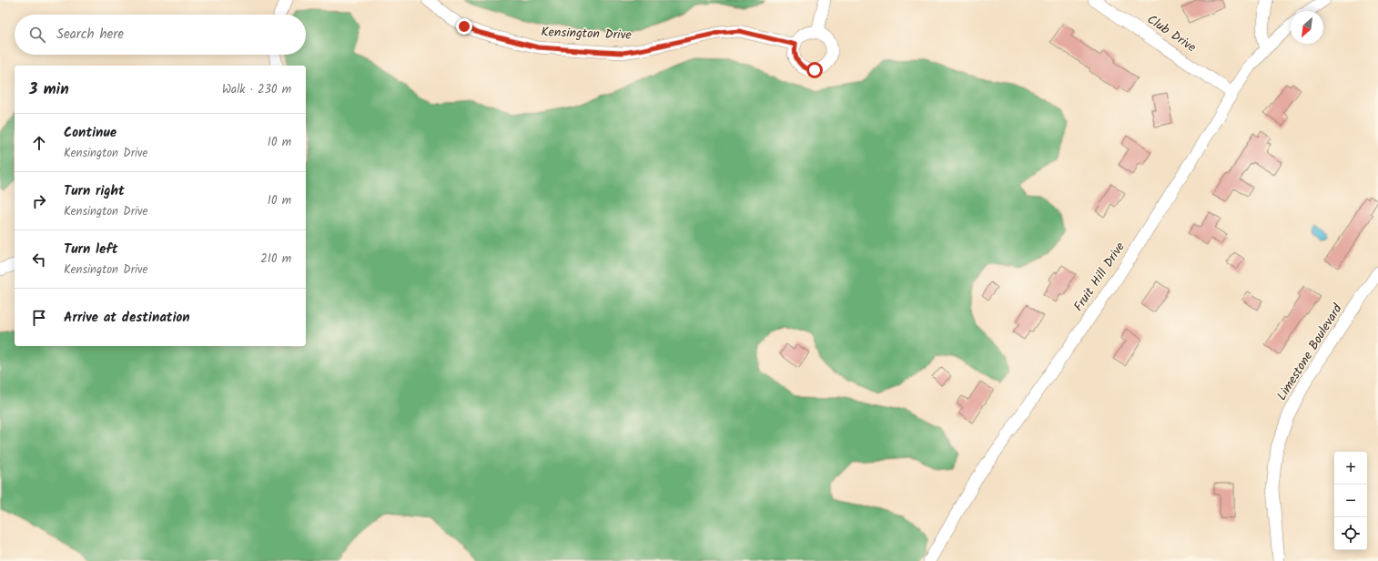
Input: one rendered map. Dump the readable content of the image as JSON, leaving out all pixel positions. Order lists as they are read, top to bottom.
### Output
{
  "streets": {
    "street": [
      "Kensington Drive",
      "Club Drive",
      "Fruit Hill Drive",
      "Limestone Boulevard"
    ]
  },
  "crossings": [
    ["Club Drive", "Fruit Hill Drive"]
  ],
  "north": "bottom left",
  "page": {
    "search": "Search here",
    "heading": ["3 min", "Walk · 230 m"],
    "list": [
      ["Continue", "Kensington Drive", "10 m"],
      ["Turn right", "Kensington Drive", "10 m"],
      ["Turn left", "Kensington Drive", "210 m"],
      "Arrive at destination"
    ],
    "map_buttons": ["+", "−"]
  }
}
